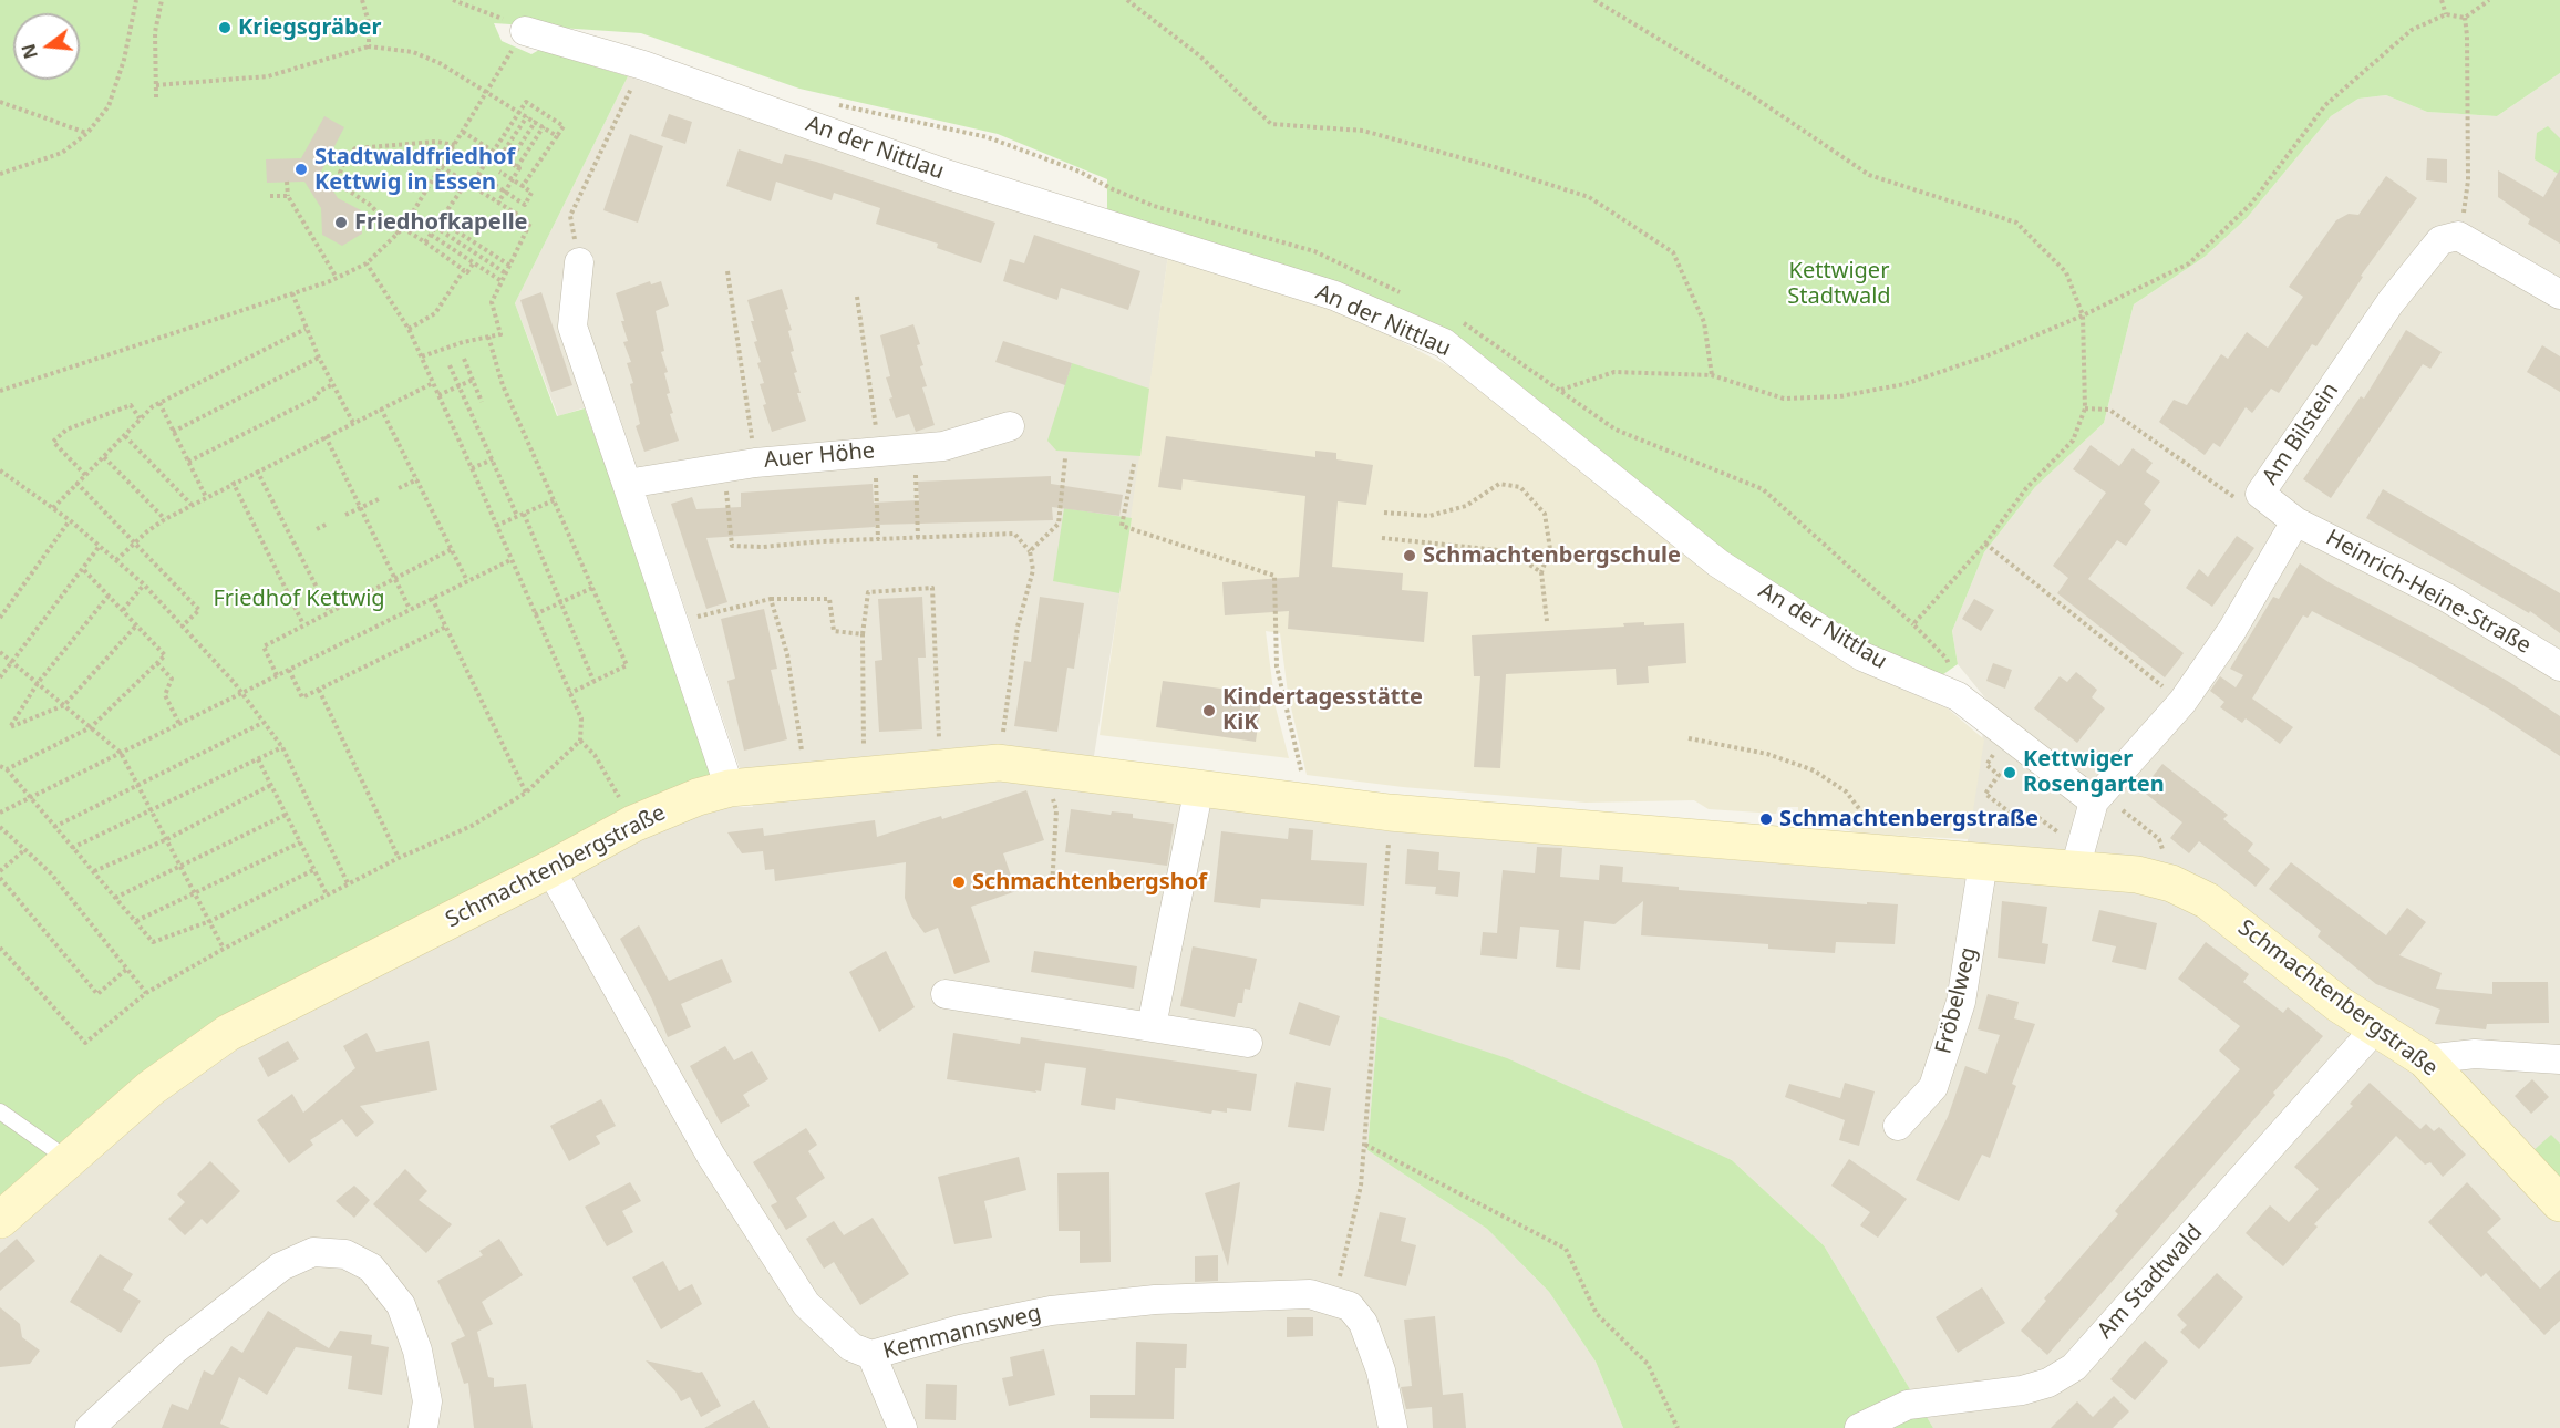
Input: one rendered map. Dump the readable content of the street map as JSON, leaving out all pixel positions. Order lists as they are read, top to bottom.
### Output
{
  "streets": {
    "street": [
      "An der Nittlau",
      "Am Bilstein",
      "Auer Höhe",
      "Heinrich-Heine-Straße",
      "Schmachtenbergstraße",
      "Fröbelweg",
      "Am Stadtwald",
      "Kemmannsweg"
    ]
  },
  "crossings": [
    ["Am Bilstein", "Heinrich-Heine-Straße"],
    ["Schmachtenbergstraße", "Fröbelweg"],
    ["Schmachtenbergstraße", "Am Stadtwald"],
    ["Schmachtenbergstraße", "Kemmannsweg"]
  ],
  "parks": ["Kettwiger Stadtwald", "Friedhof Kettwig"],
  "places": [
    "Kriegsgräber",
    "Stadtwaldfriedhof Kettwig in Essen",
    "Friedhofkapelle",
    "Schmachtenbergschule",
    "Kindertagesstätte KiK",
    "Kettwiger Rosengarten",
    "Schmachtenbergstraße",
    "Schmachtenbergshof"
  ],
  "north": "left"
}
